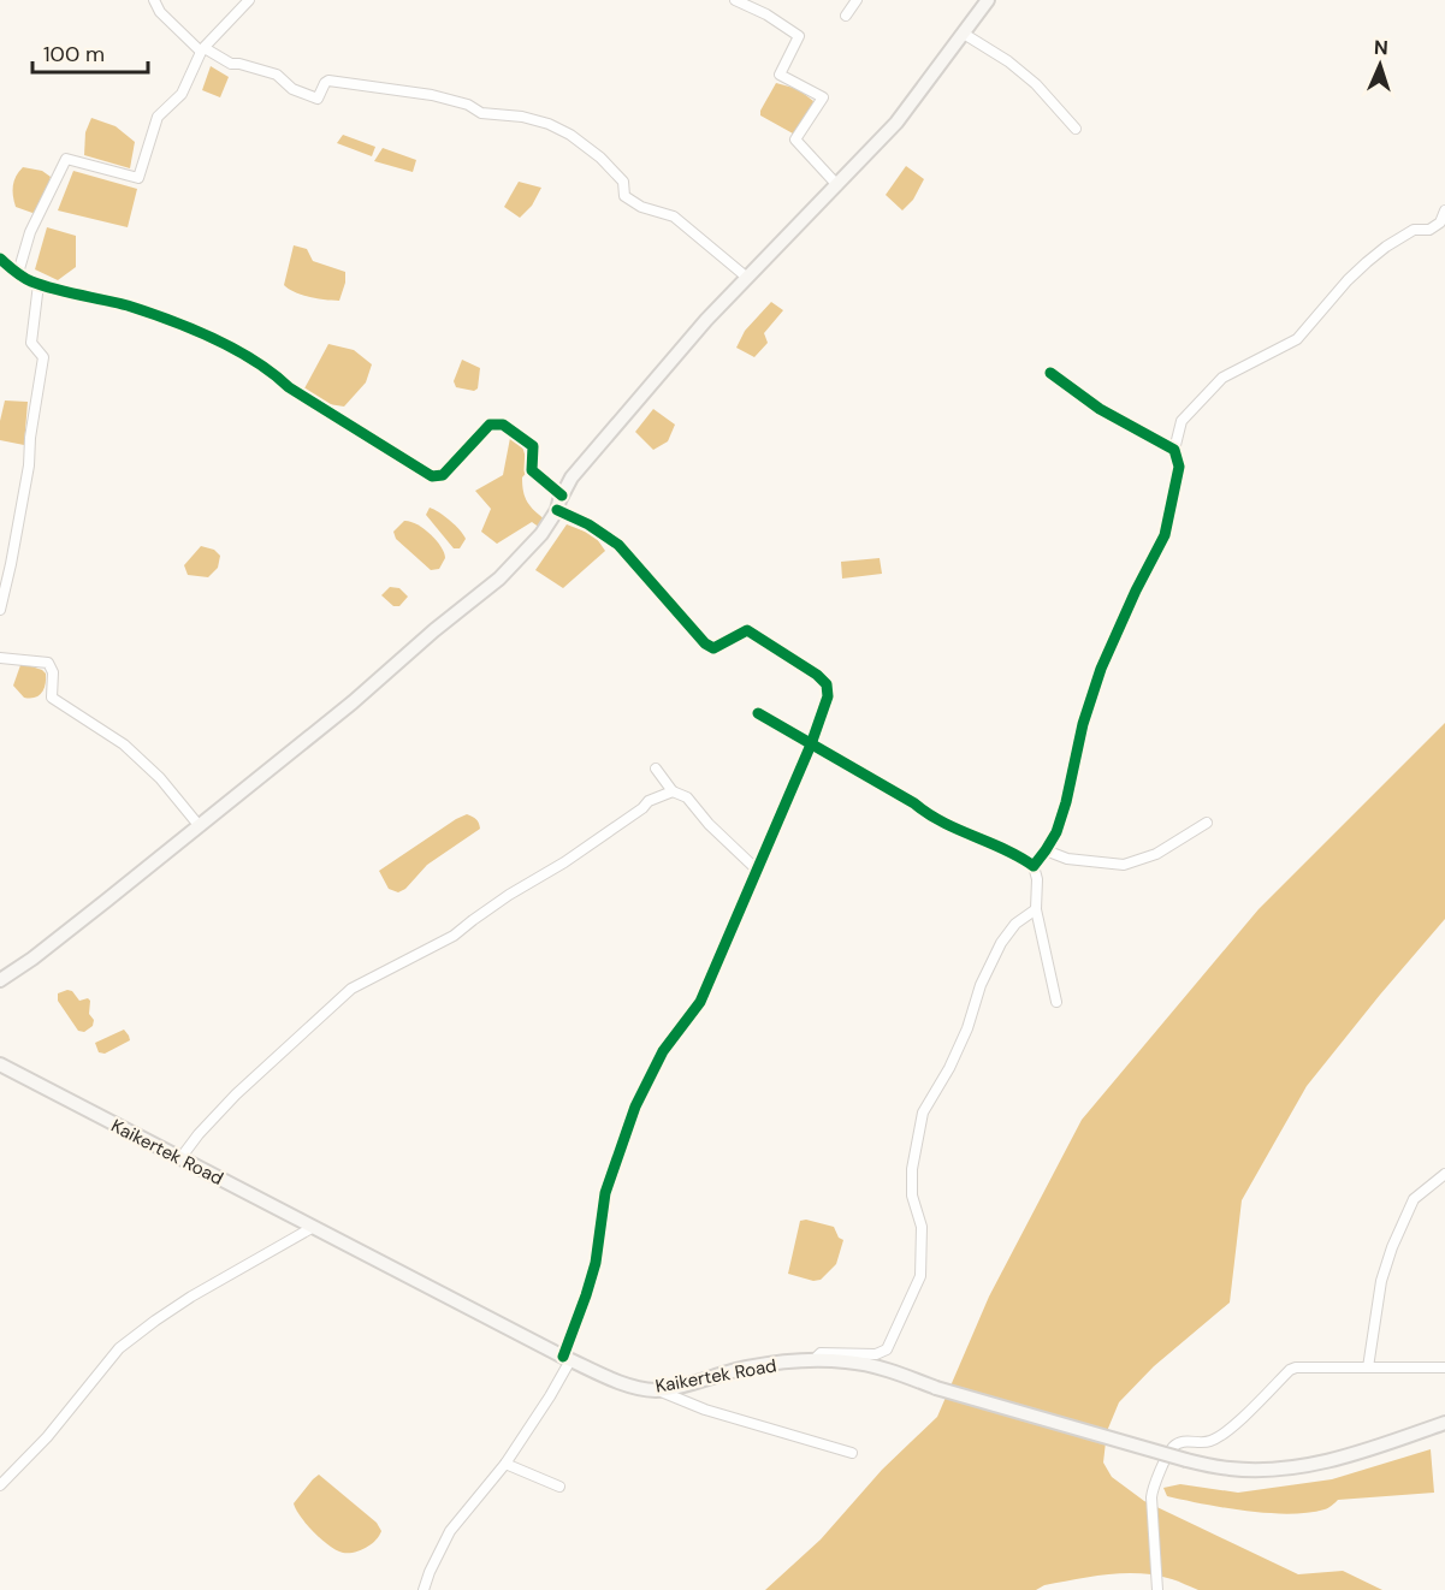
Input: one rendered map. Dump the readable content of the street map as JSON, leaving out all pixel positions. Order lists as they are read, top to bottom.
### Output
{
  "streets": {
    "main road": ["Kaikertek Road"]
  },
  "scale_bar": "100 m",
  "north": "top"
}
